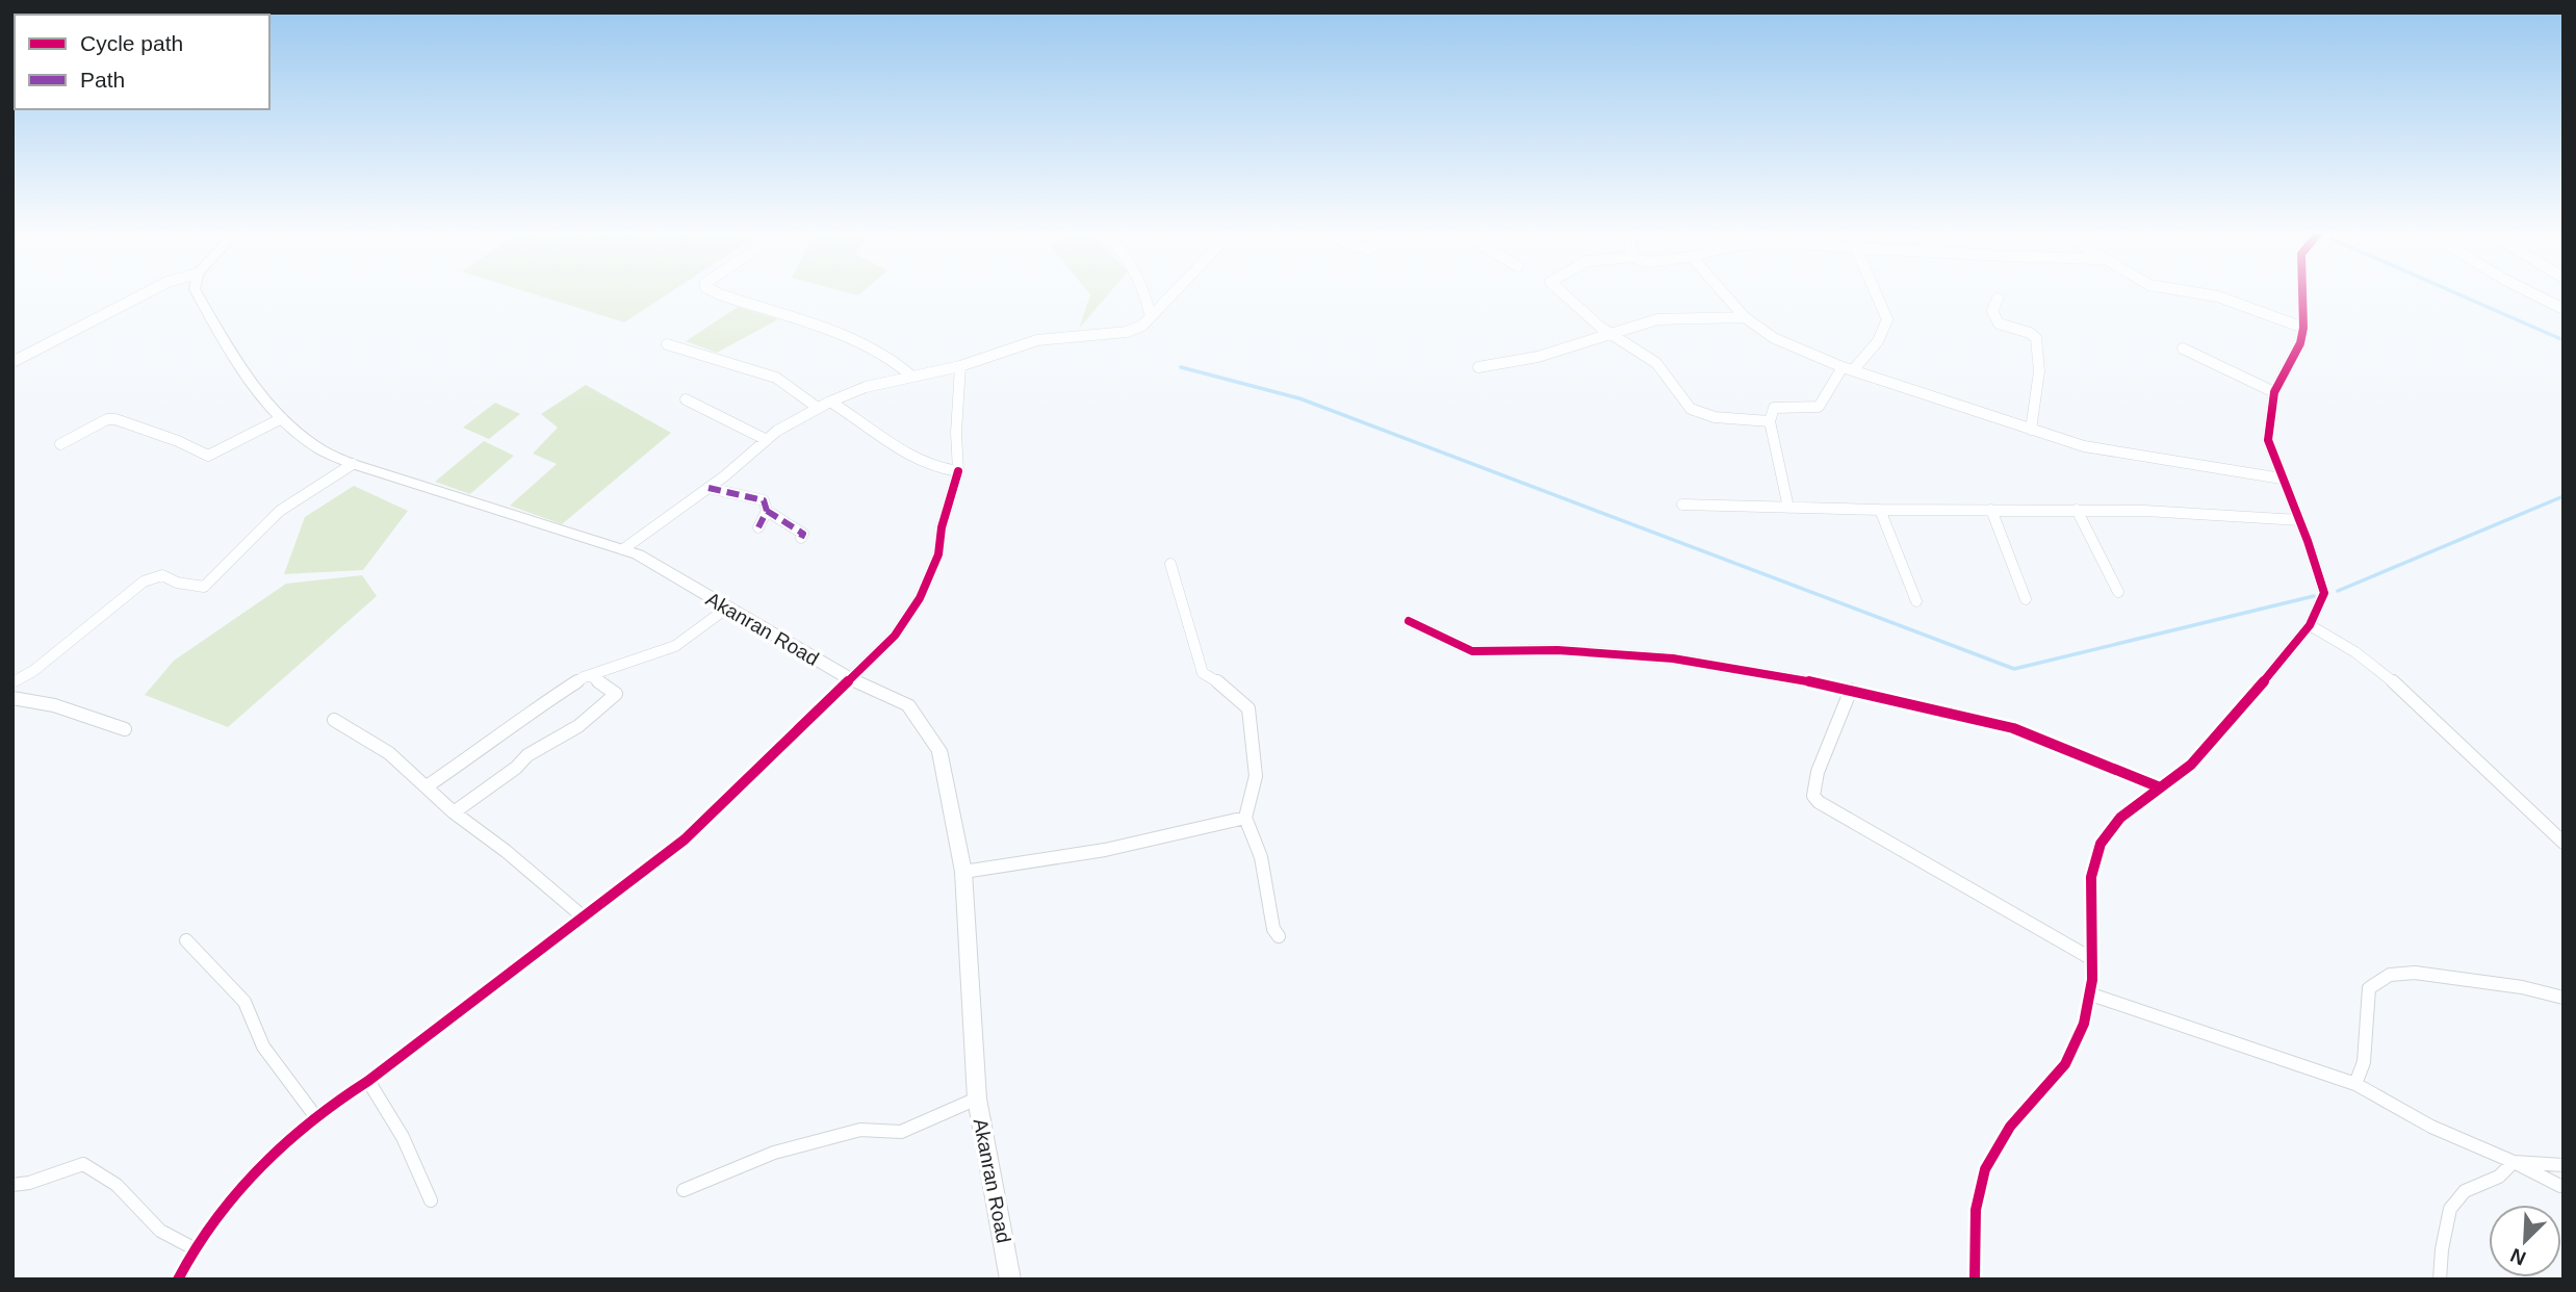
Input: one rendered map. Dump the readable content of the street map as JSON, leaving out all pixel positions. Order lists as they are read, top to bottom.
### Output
{
  "streets": {
    "main road": ["Akanran Road"]
  },
  "legend": ["Cycle path", "Path"],
  "north": "bottom left"
}
